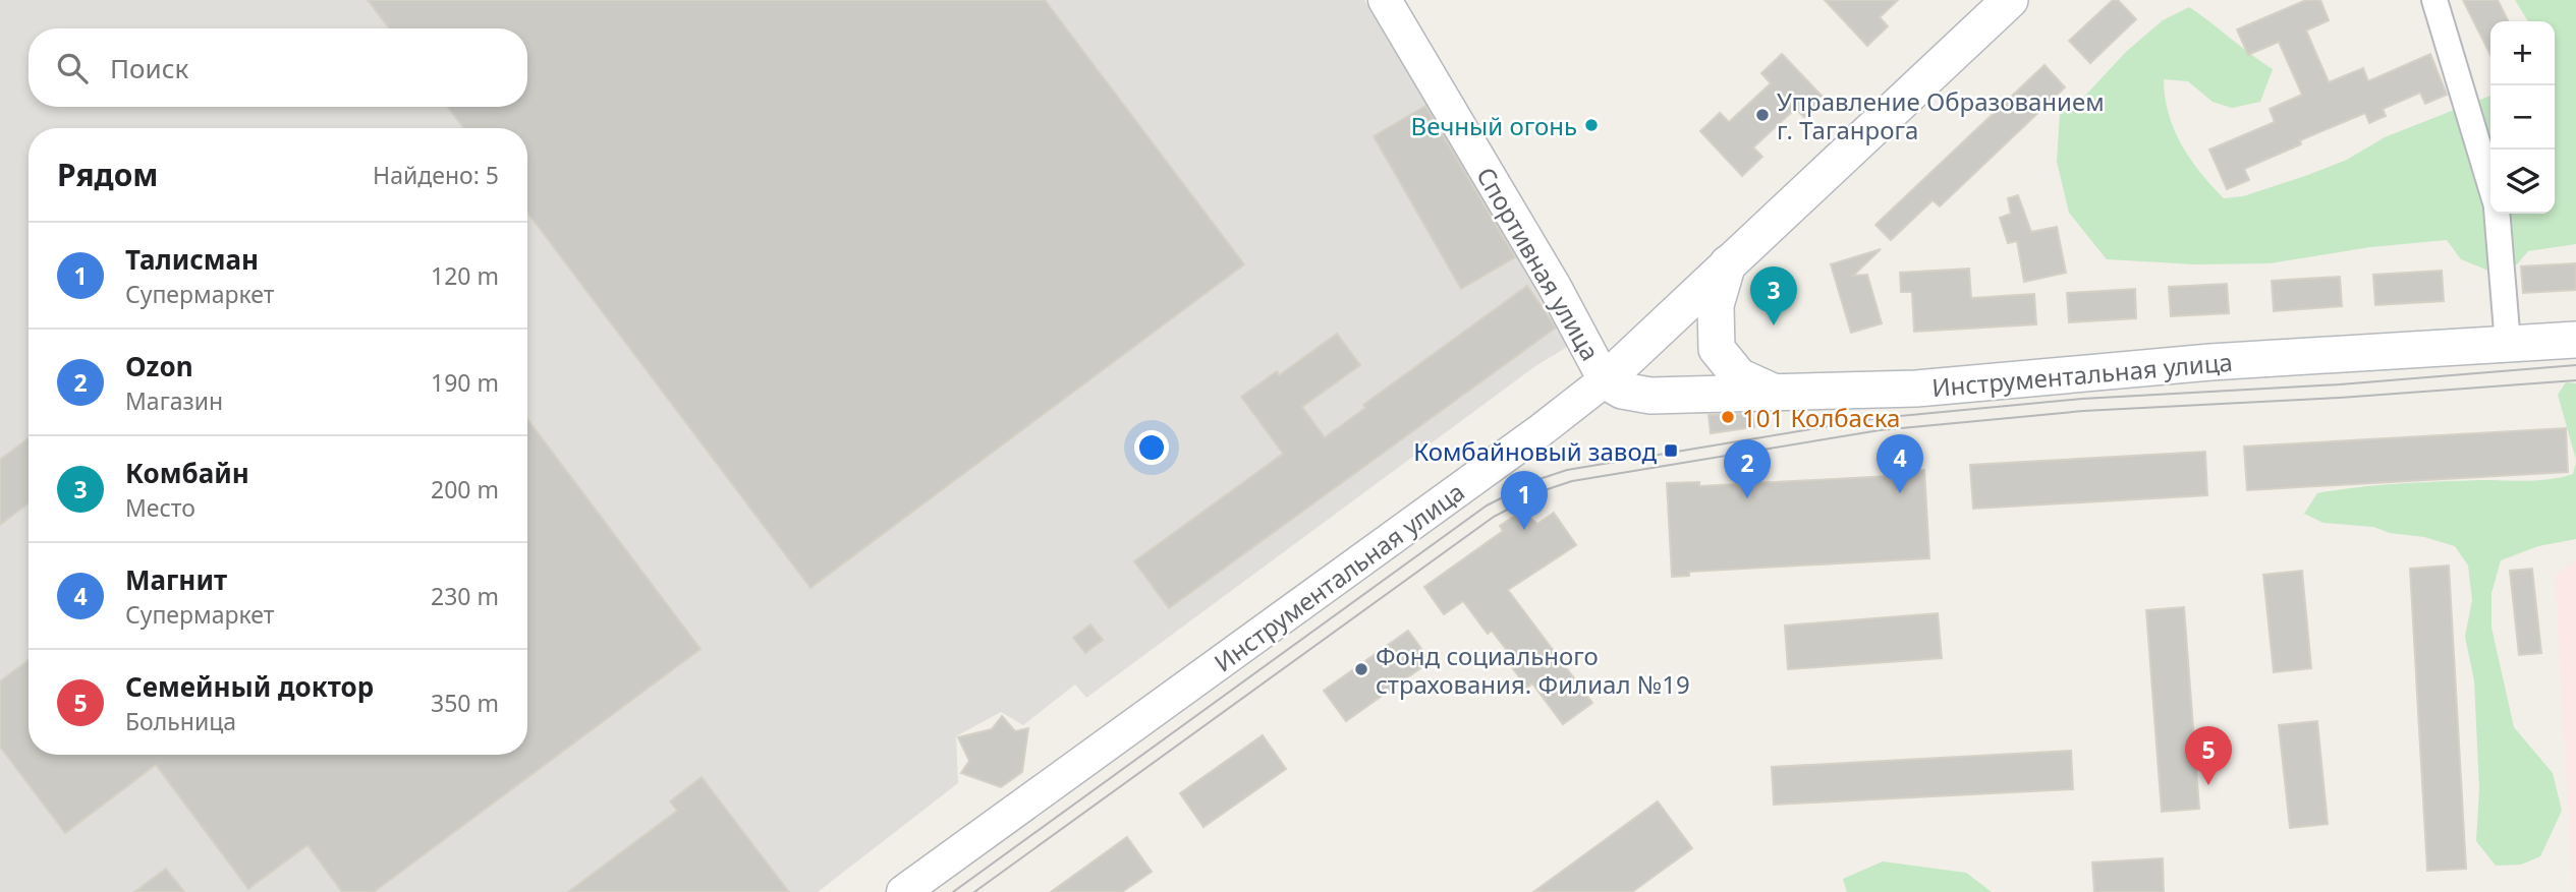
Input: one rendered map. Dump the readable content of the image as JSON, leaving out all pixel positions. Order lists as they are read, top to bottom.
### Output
{
  "streets": {
    "main road": ["Инструментальная улица"],
    "street": ["Спортивная улица"]
  },
  "crossings": [
    ["Спортивная улица", "Инструментальная улица"]
  ],
  "places": {
    "other": [
      "Управление Образованием г. Таганрога",
      "Вечный огонь",
      "101 Колбаска",
      "Фонд социального страхования. Филиал №19"
    ],
    "transit": ["Комбайновый завод"]
  },
  "page": {
    "map_buttons": ["+", "−"],
    "search": "Поиск",
    "heading": ["Рядом", "Найдено: 5"],
    "list": [
      {
        "mark": "1",
        "name": "Талисман",
        "note": "Супермаркет",
        "value": "120 m"
      },
      {
        "mark": "2",
        "name": "Ozon",
        "note": "Магазин",
        "value": "190 m"
      },
      {
        "mark": "3",
        "name": "Комбайн",
        "note": "Место",
        "value": "200 m"
      },
      {
        "mark": "4",
        "name": "Магнит",
        "note": "Супермаркет",
        "value": "230 m"
      },
      {
        "mark": "5",
        "name": "Семейный доктор",
        "note": "Больница",
        "value": "350 m"
      }
    ],
    "pins": [
      "3",
      "4",
      "2",
      "1",
      "5"
    ]
  }
}
